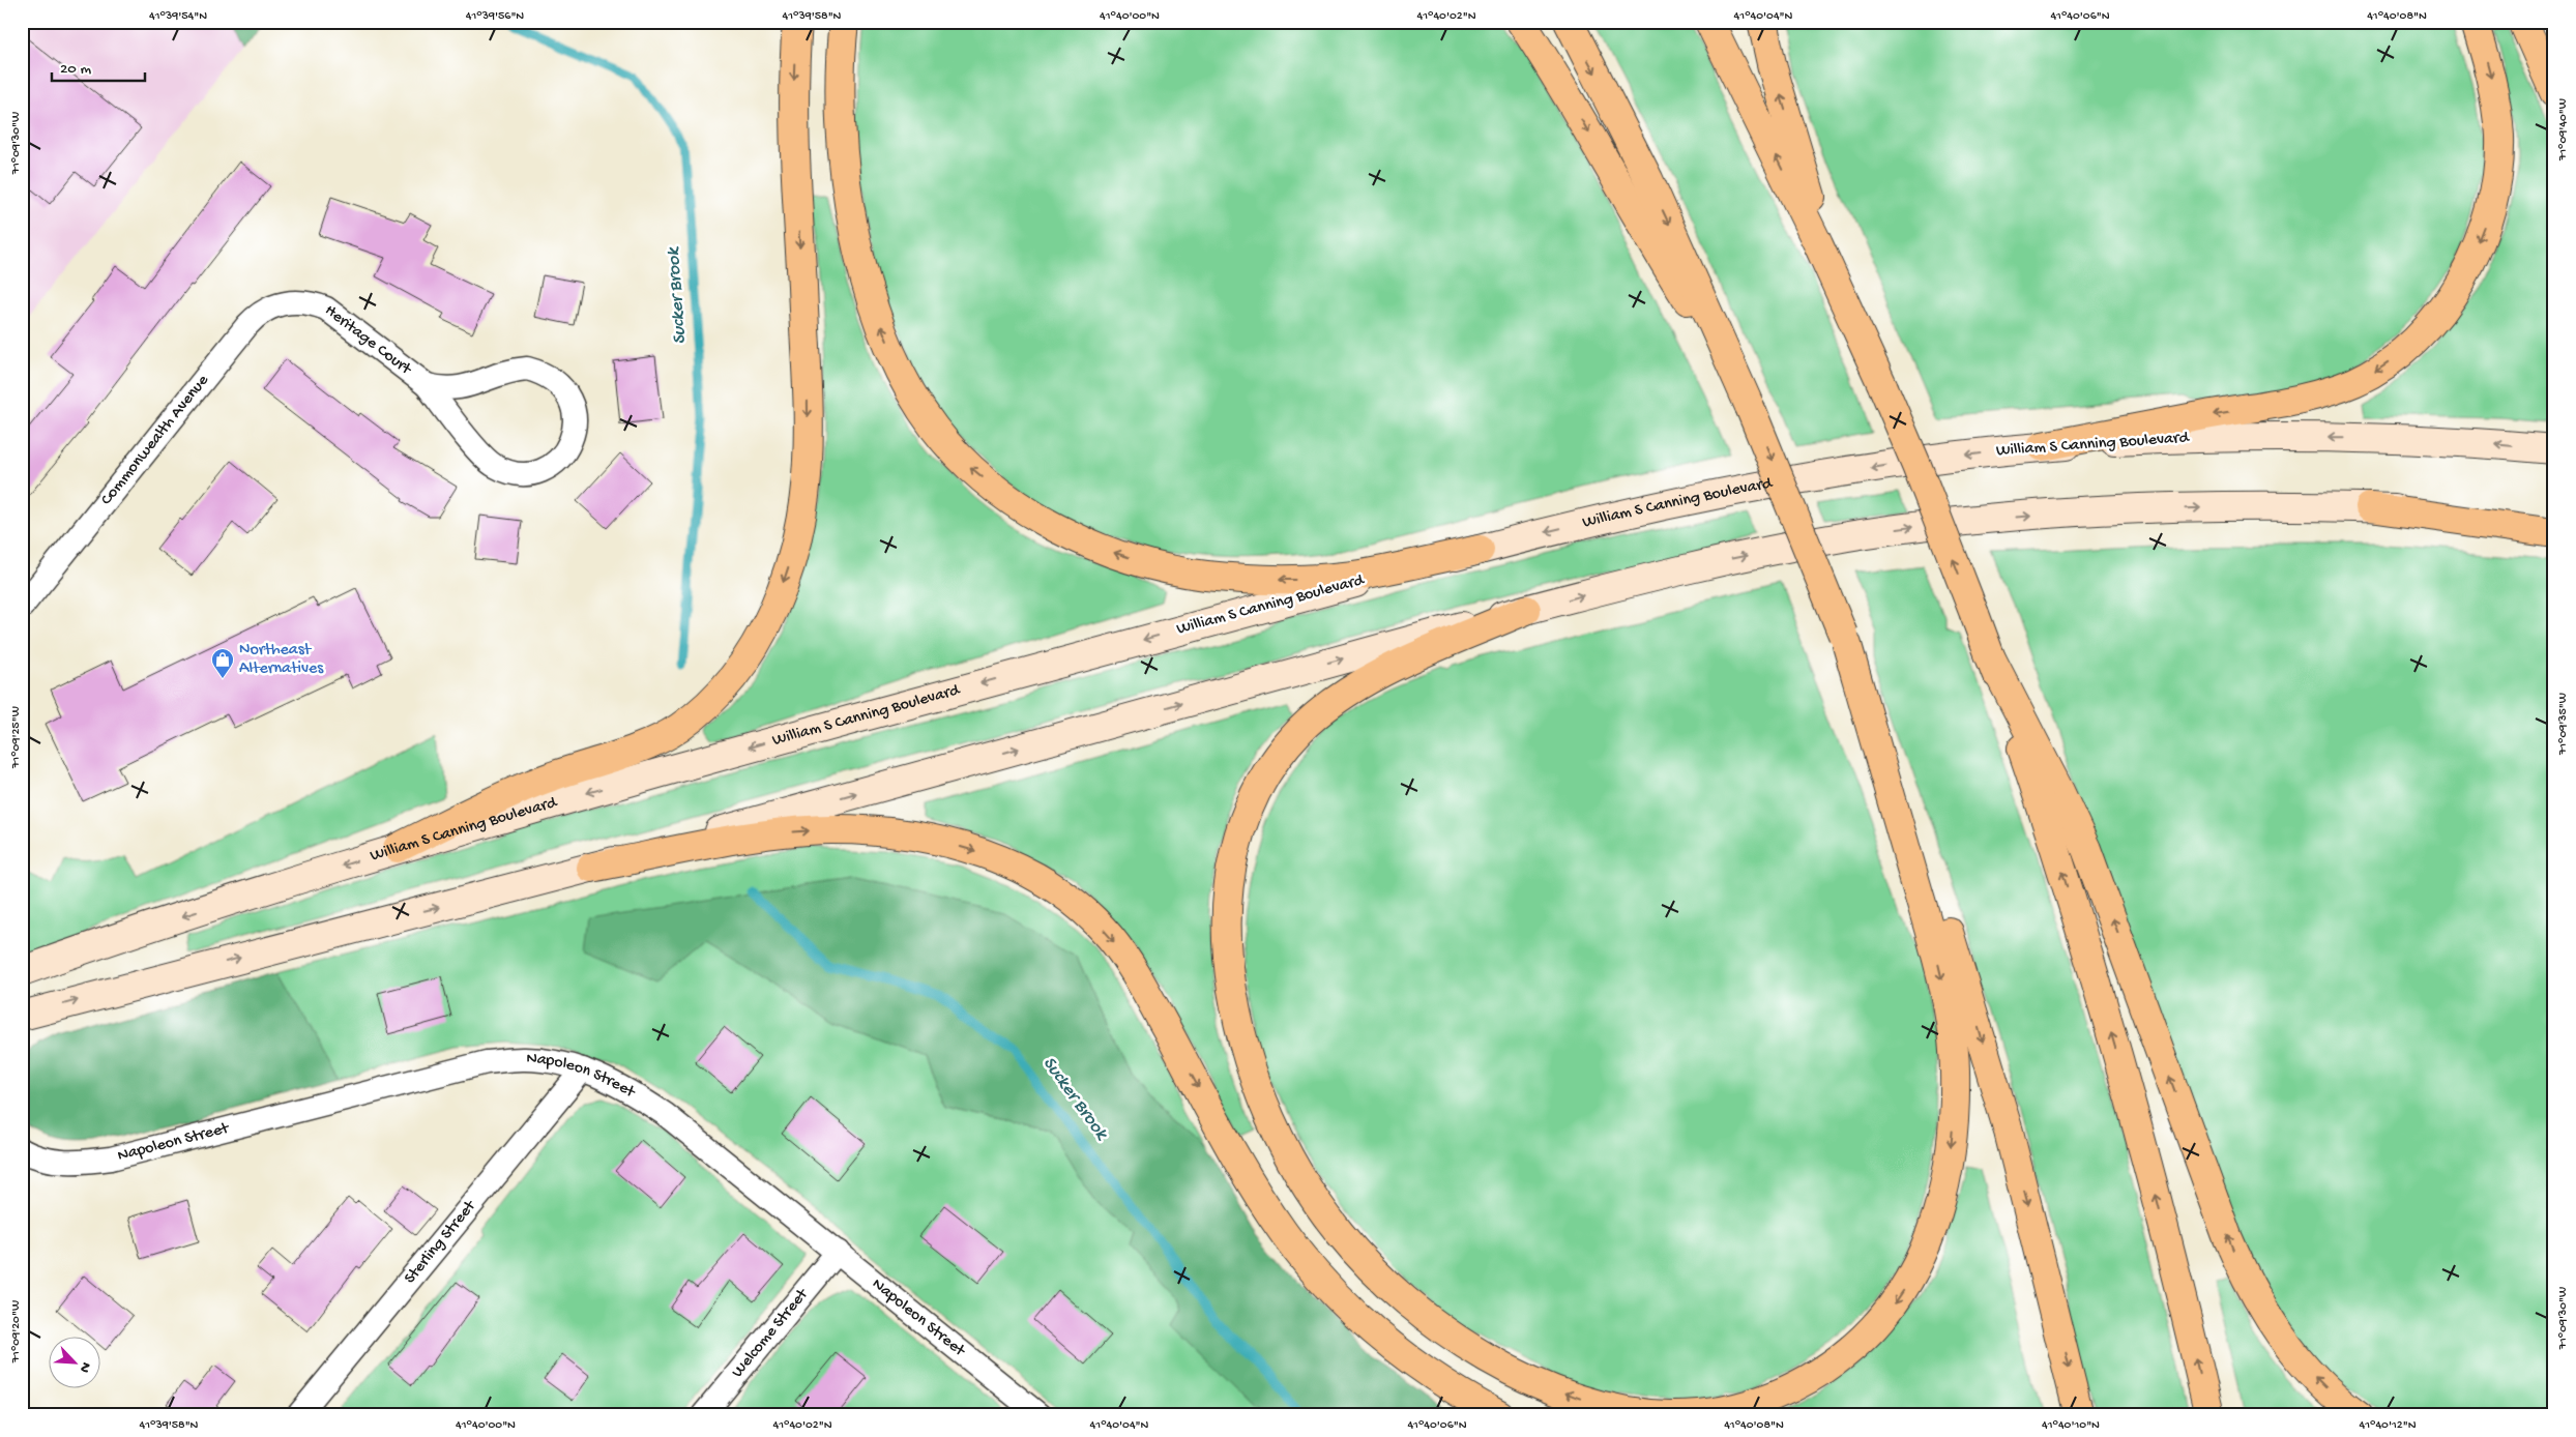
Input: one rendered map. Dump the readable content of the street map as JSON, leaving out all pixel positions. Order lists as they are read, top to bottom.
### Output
{
  "streets": {
    "main road": ["William S Canning Boulevard"],
    "street": [
      "Heritage Court",
      "Commonwealth Avenue",
      "Napoleon Street",
      "Sterling Street",
      "Welcome Street"
    ]
  },
  "crossings": [
    ["Heritage Court", "Commonwealth Avenue"],
    ["Napoleon Street", "Sterling Street"],
    ["Napoleon Street", "Welcome Street"]
  ],
  "water": ["Sucker Brook"],
  "places": {
    "shop": ["Northeast Alternatives"]
  },
  "scale_bar": "20 m",
  "north": "bottom right",
  "coordinates": [
    "41°39'54\"N",
    "41°39'56\"N",
    "41°39'58\"N",
    "41°40'00\"N",
    "41°40'02\"N",
    "41°40'04\"N",
    "41°40'06\"N",
    "41°40'08\"N",
    "71°09'40\"W",
    "71°09'30\"W",
    "71°09'35\"W",
    "71°09'25\"W",
    "71°09'20\"W",
    "41°40'10\"N",
    "41°40'12\"N"
  ]
}
